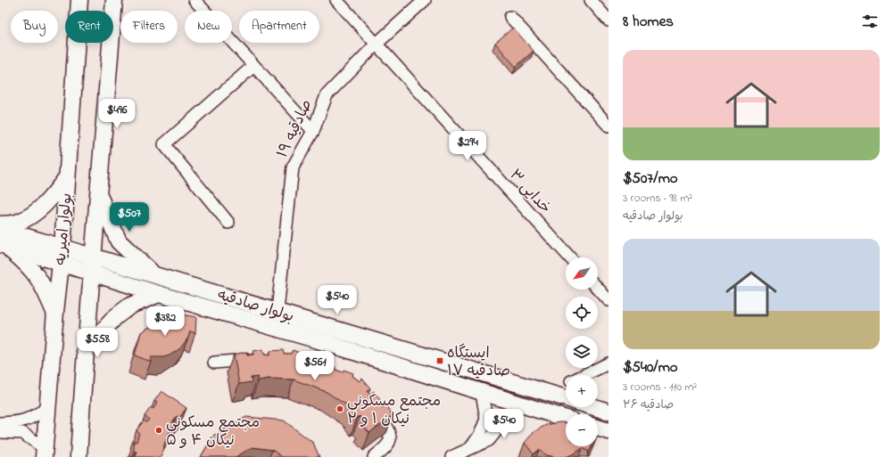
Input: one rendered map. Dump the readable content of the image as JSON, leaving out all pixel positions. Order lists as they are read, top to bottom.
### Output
{
  "streets": {
    "main road": ["بولوار امیریه", "بولوار صادقیه"],
    "street": ["صادقیه ۱۹", "خدایی ۳"]
  },
  "crossings": [
    ["صادقیه ۱۹", "خدایی ۳"],
    ["صادقیه ۱۹", "بولوار صادقیه"],
    ["بولوار امیریه", "بولوار صادقیه"]
  ],
  "places": {
    "transit": ["ایستگاه صادقیه ۱۷"],
    "other": ["مجتمع مسکونی نیکان ۱ و ۲", "مجتمع مسکونی نیکان ۴ و ۵"]
  },
  "north": "bottom left",
  "page": {
    "heading": "8 homes",
    "chip": [
      "Buy",
      "Rent",
      "Filters",
      "New",
      "Apartment"
    ],
    "list": [
      {
        "name": "$507/mo",
        "note": "3 rooms · 98 m² · بولوار صادقیه"
      },
      {
        "name": "$540/mo",
        "note": "3 rooms · 110 m² · صادقیه ۲۶"
      }
    ],
    "price": [
      "$496",
      "$294",
      "$507",
      "$540",
      "$382",
      "$558",
      "$561",
      "$540"
    ],
    "map_buttons": ["+", "−"]
  }
}
